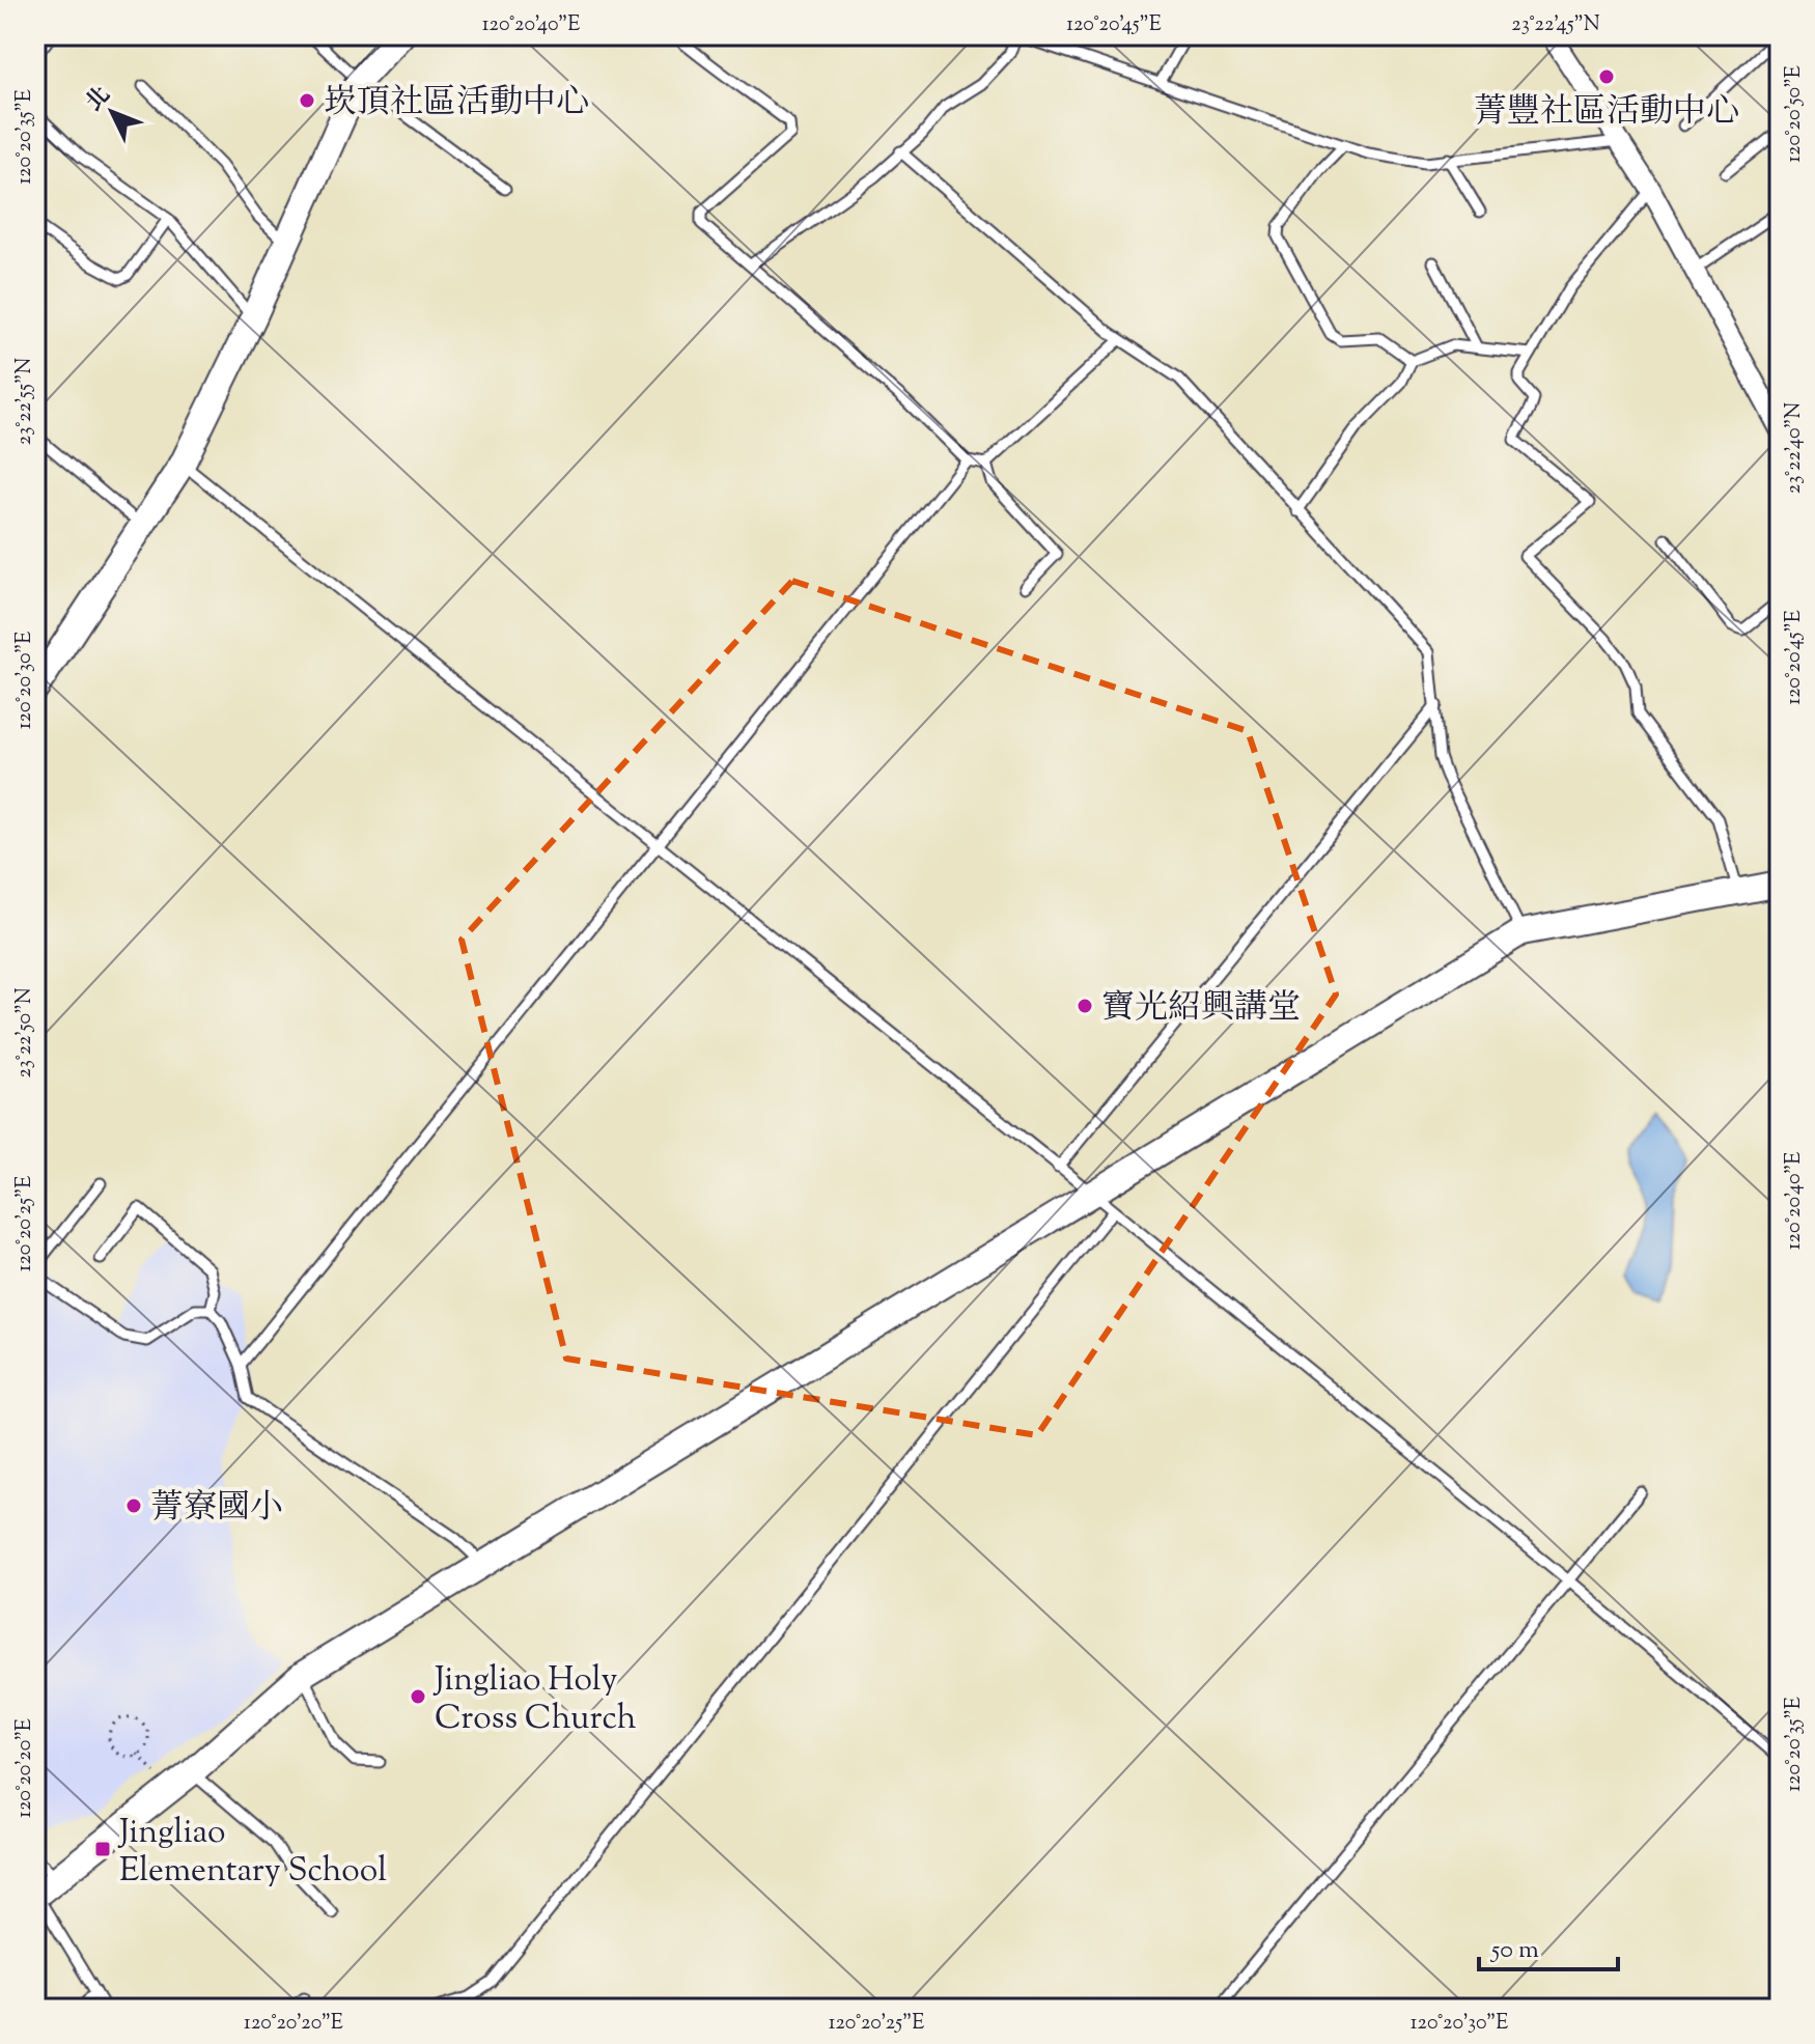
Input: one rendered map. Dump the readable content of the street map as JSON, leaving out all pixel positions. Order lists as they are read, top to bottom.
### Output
{
  "places": {
    "other": [
      "菁豐社區活動中心",
      "崁頂社區活動中心",
      "寶光紹興講堂",
      "菁寮國小",
      "Jingliao Holy Cross Church"
    ],
    "transit": ["Jingliao Elementary School"]
  },
  "scale_bar": "50 m",
  "north": "top left",
  "coordinates": [
    "120°20'40\"E",
    "120°20'45\"E",
    "23°22'45\"N",
    "120°20'50\"E",
    "120°20'35\"E",
    "23°22'55\"N",
    "23°22'40\"N",
    "120°20'30\"E",
    "23°22'50\"N",
    "120°20'25\"E",
    "120°20'20\"E"
  ]
}
